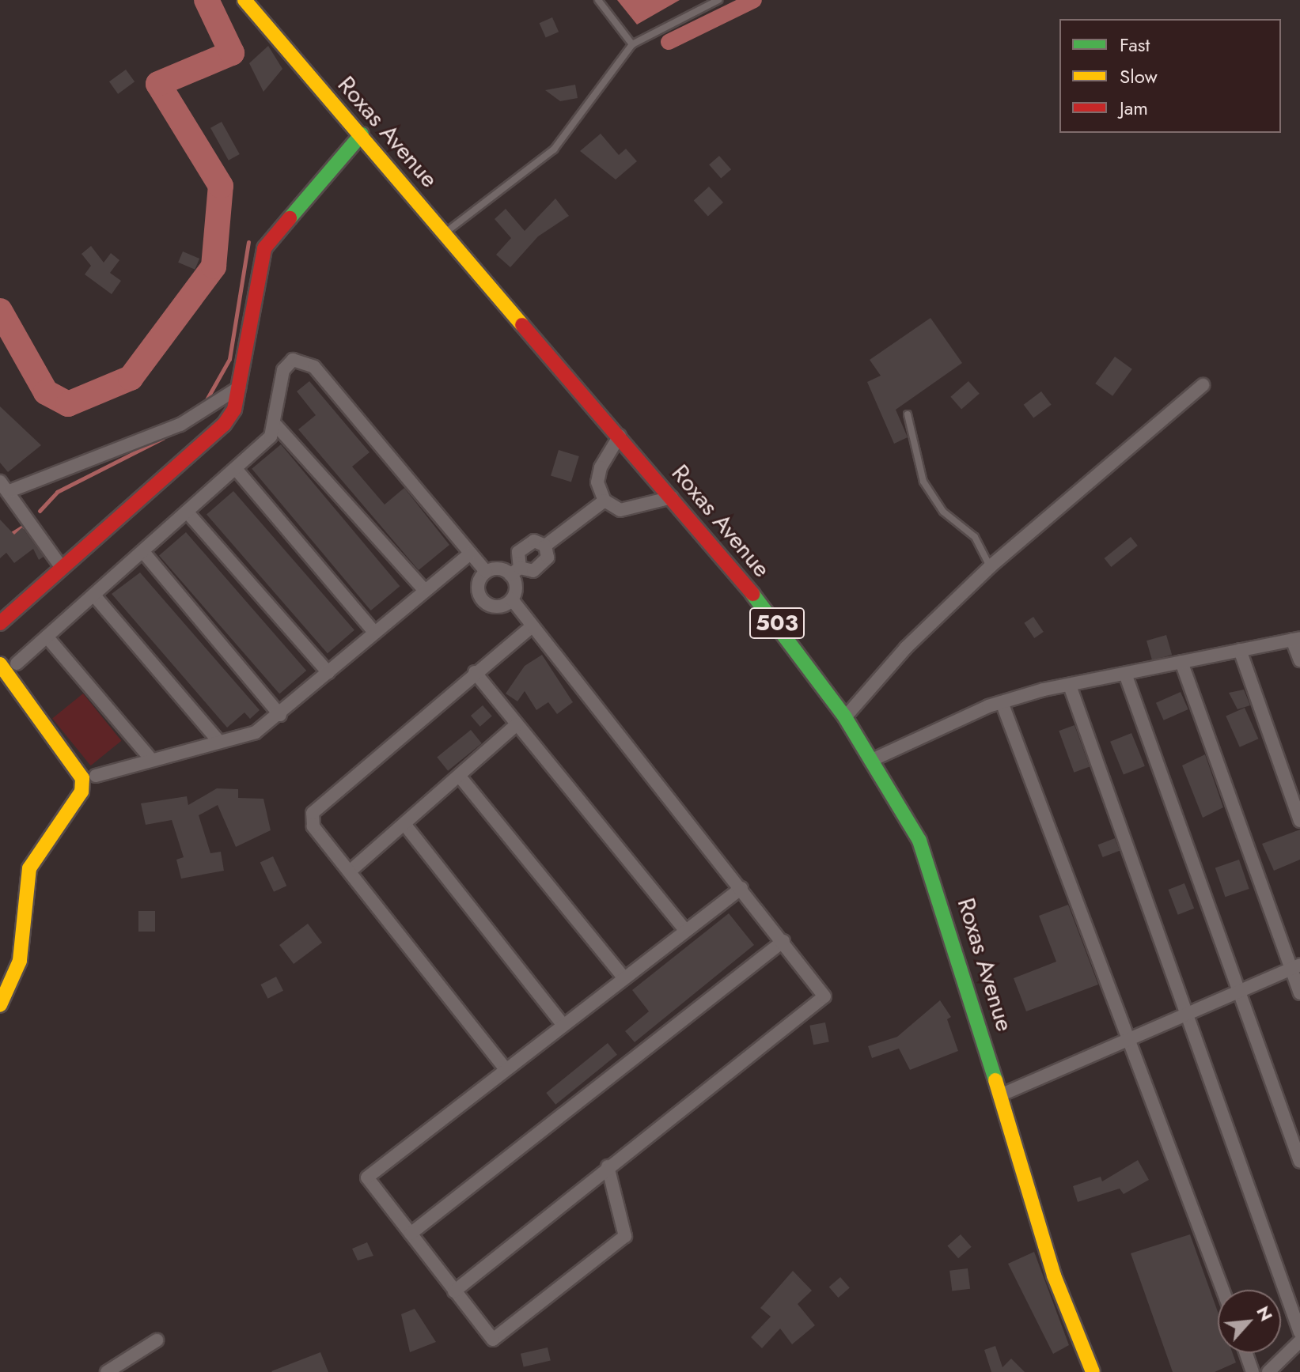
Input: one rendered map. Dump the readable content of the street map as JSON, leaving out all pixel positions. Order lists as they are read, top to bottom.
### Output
{
  "streets": {
    "main road": ["Roxas Avenue", "503"]
  },
  "legend": ["Fast", "Slow", "Jam"],
  "north": "top right"
}
